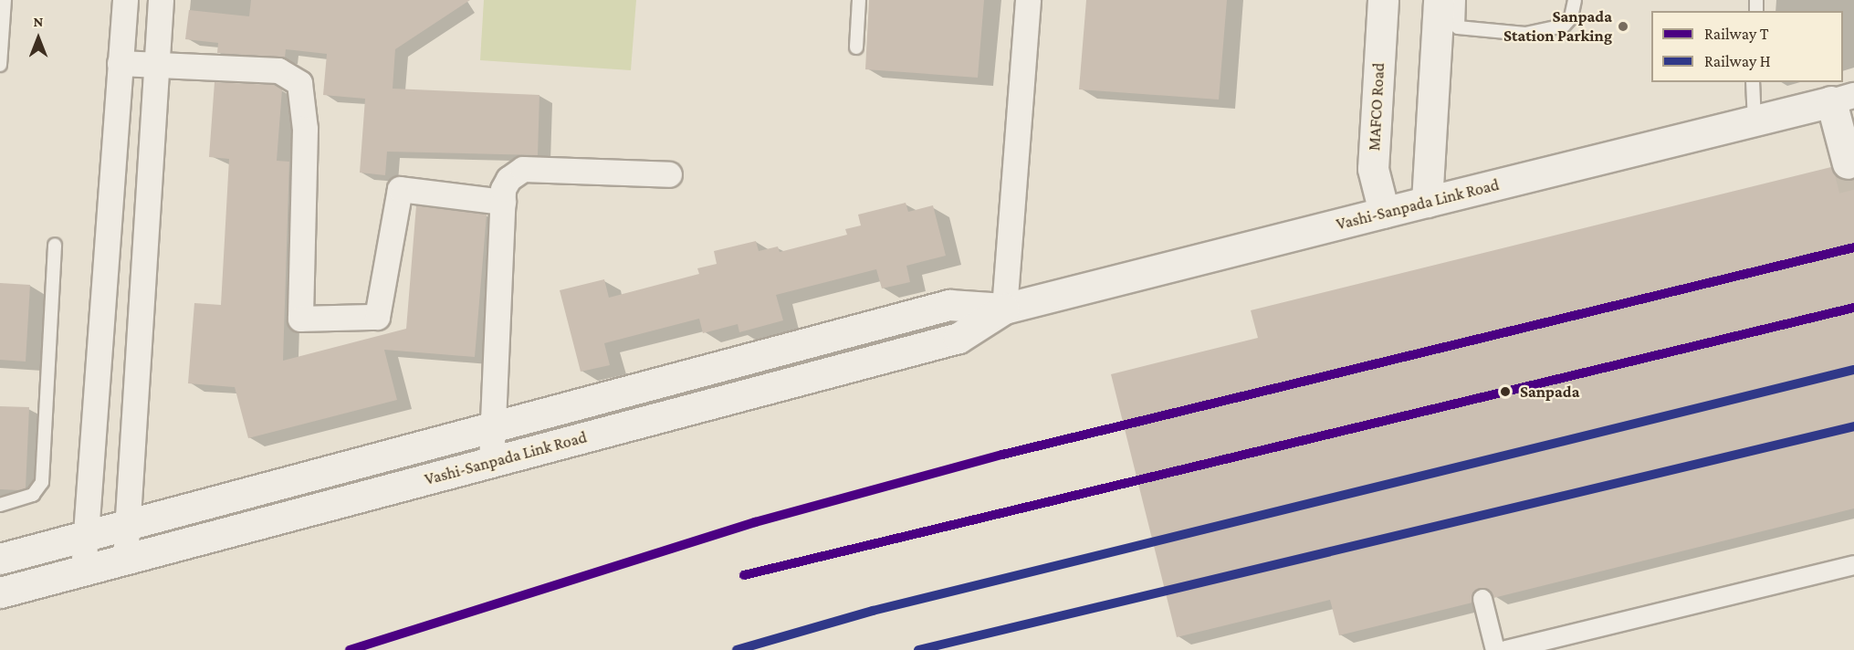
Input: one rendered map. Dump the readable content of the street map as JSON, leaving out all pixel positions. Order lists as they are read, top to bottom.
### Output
{
  "streets": {
    "main road": ["MAFCO Road", "Vashi-Sanpada Link Road"]
  },
  "crossings": [
    ["MAFCO Road", "Vashi-Sanpada Link Road"]
  ],
  "places": ["Sanpada Station Parking", "Sanpada"],
  "lines": ["rail line T", "rail line H"],
  "legend": ["Railway T", "Railway H"],
  "north": "top"
}
